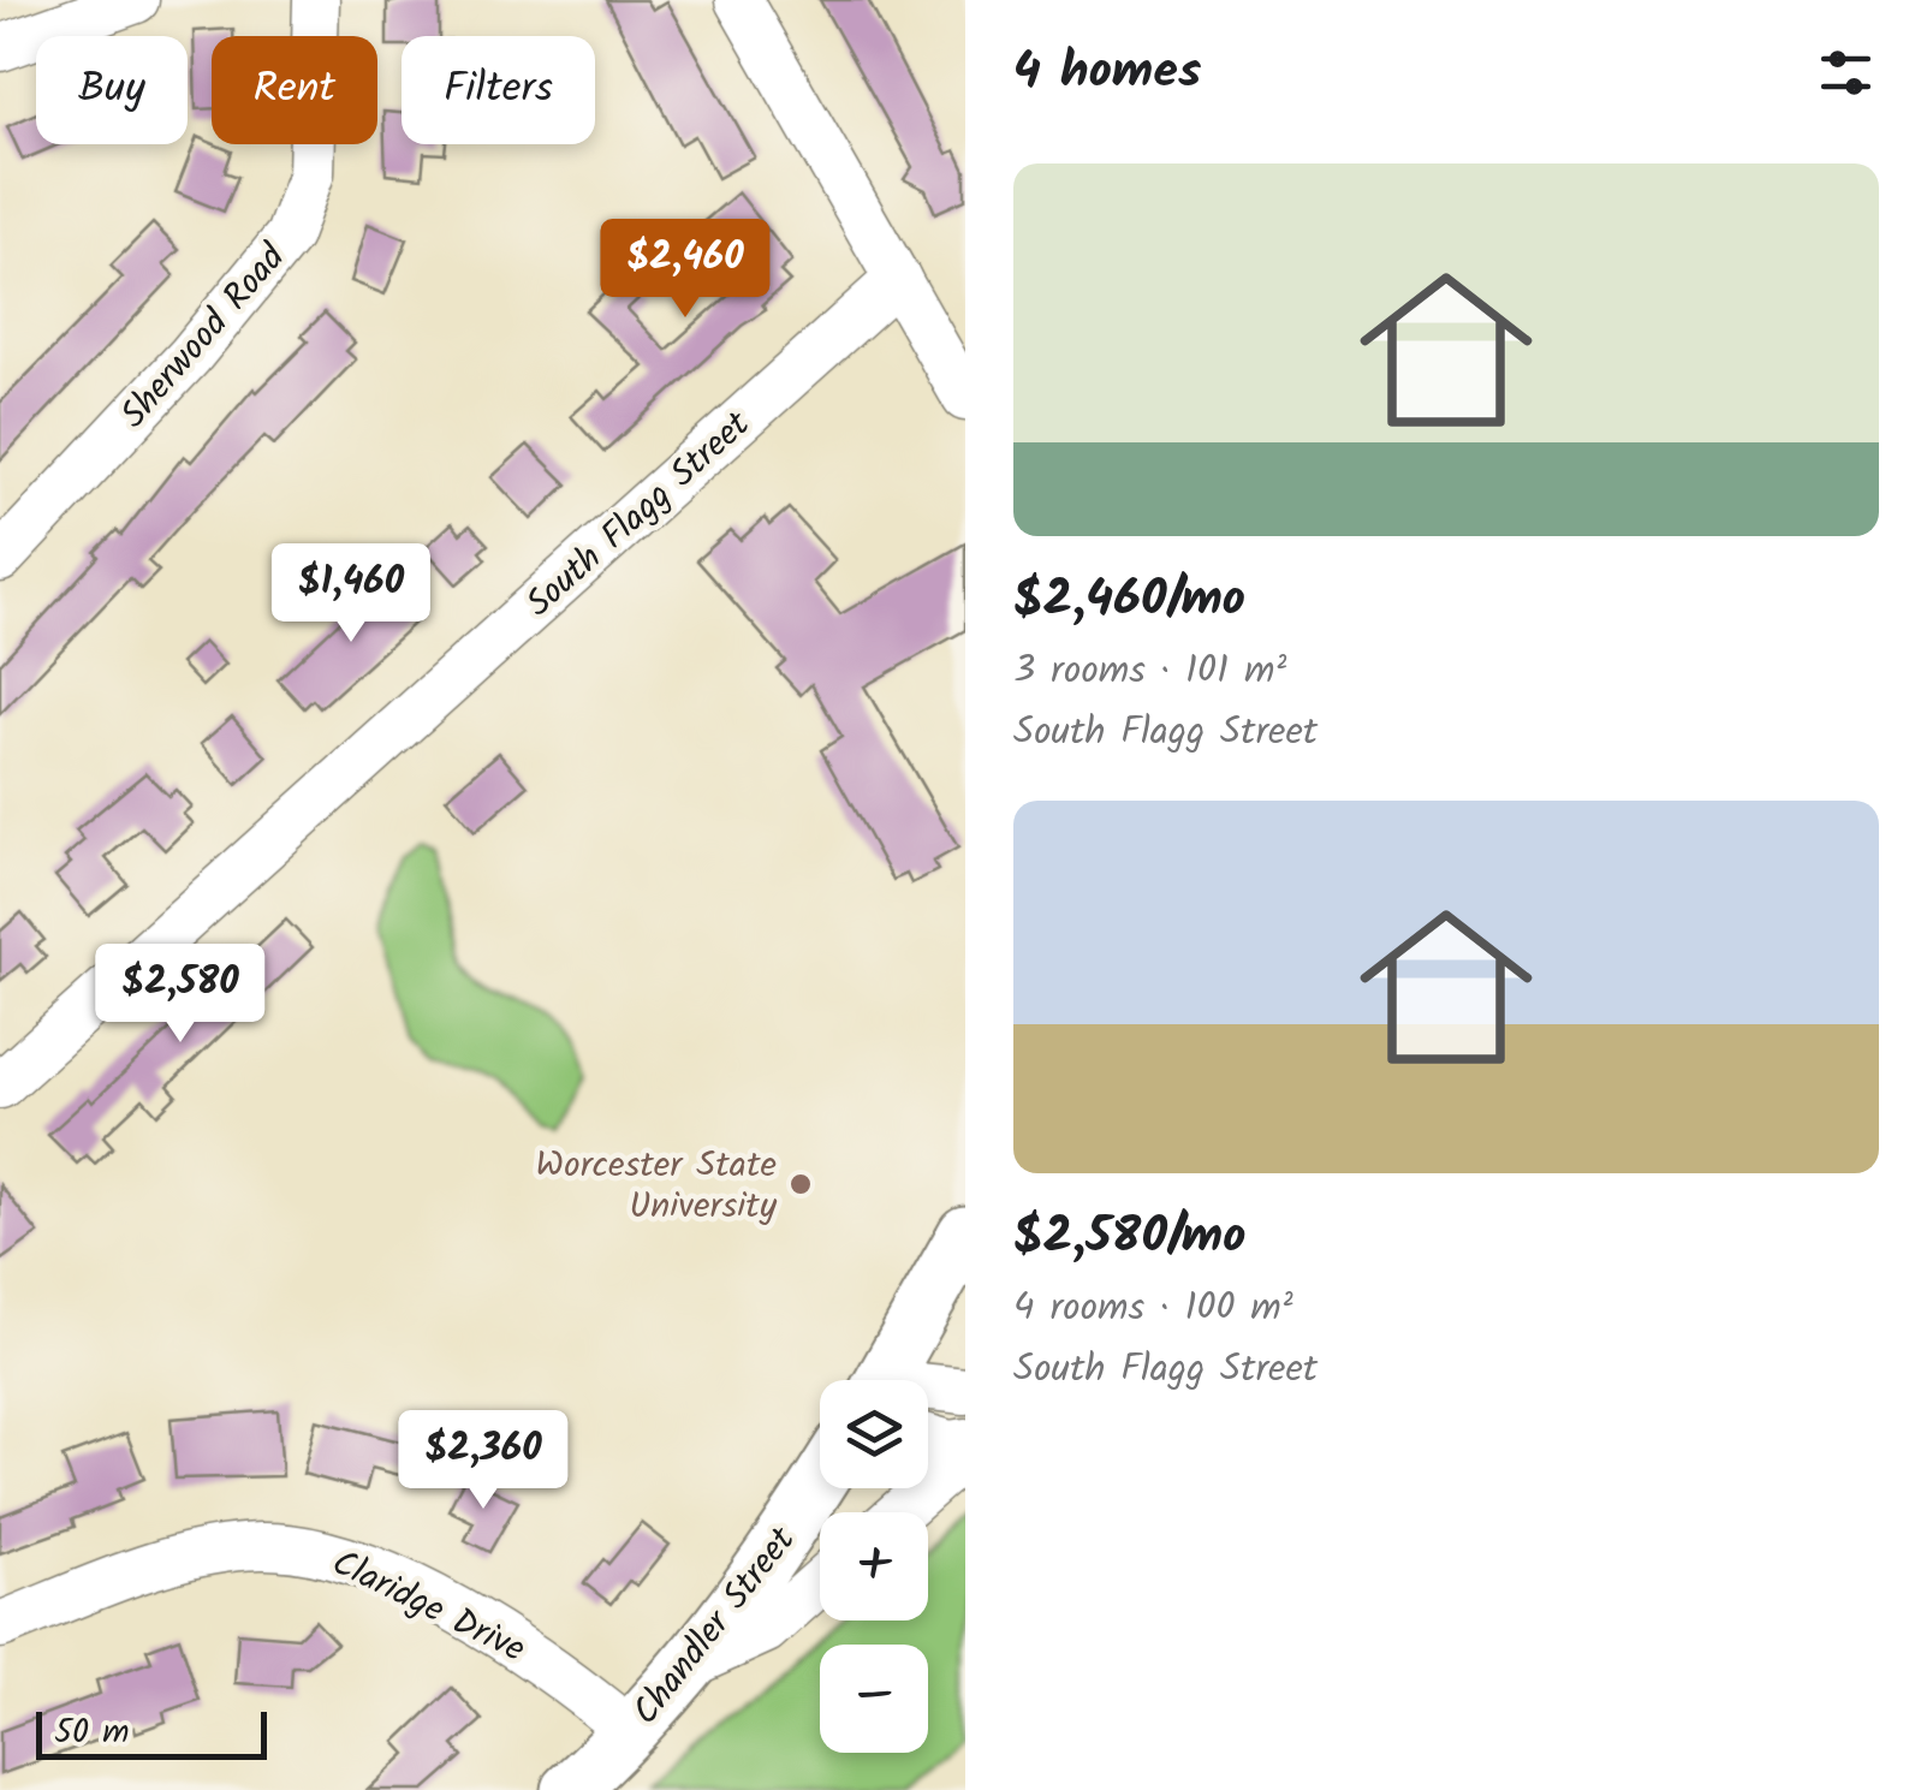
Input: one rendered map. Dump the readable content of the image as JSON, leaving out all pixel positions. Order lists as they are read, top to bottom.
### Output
{
  "streets": {
    "main road": ["Chandler Street"],
    "street": ["Sherwood Road", "South Flagg Street", "Claridge Drive"]
  },
  "crossings": [
    ["Claridge Drive", "Chandler Street"]
  ],
  "places": ["Worcester State University"],
  "scale_bar": "50 m",
  "page": {
    "heading": "4 homes",
    "chip": ["Buy", "Rent", "Filters"],
    "list": [
      {
        "name": "$2,460/mo",
        "note": "3 rooms · 101 m² · South Flagg Street"
      },
      {
        "name": "$2,580/mo",
        "note": "4 rooms · 100 m² · South Flagg Street"
      }
    ],
    "price": [
      "$2,460",
      "$1,460",
      "$2,580",
      "$2,360"
    ],
    "map_buttons": ["+", "−"],
    "scale": "50 m"
  }
}
